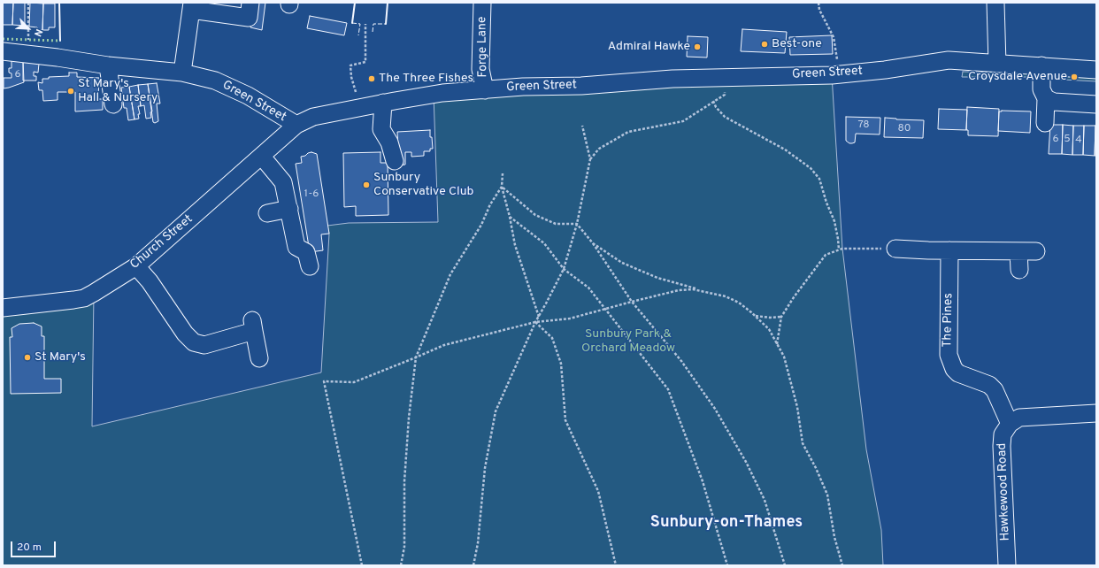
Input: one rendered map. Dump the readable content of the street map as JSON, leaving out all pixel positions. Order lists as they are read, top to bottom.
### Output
{
  "streets": {
    "street": [
      "Forge Lane",
      "Green Street",
      "Church Street",
      "The Pines",
      "Hawkewood Road"
    ]
  },
  "crossings": [
    ["Forge Lane", "Green Street"],
    ["Green Street", "Church Street"],
    ["The Pines", "Hawkewood Road"]
  ],
  "districts": ["Sunbury-on-Thames"],
  "parks": ["Sunbury Park & Orchard Meadow"],
  "places": [
    "Best-one",
    "Admiral Hawke",
    "Croysdale Avenue",
    "The Three Fishes",
    "St Mary's Hall & Nursery",
    "Sunbury Conservative Club",
    "St Mary's"
  ],
  "house_numbers": [
    "6",
    "78",
    "80",
    "6",
    "5",
    "4",
    "1-6"
  ],
  "scale_bar": "20 m",
  "north": "bottom right"
}
